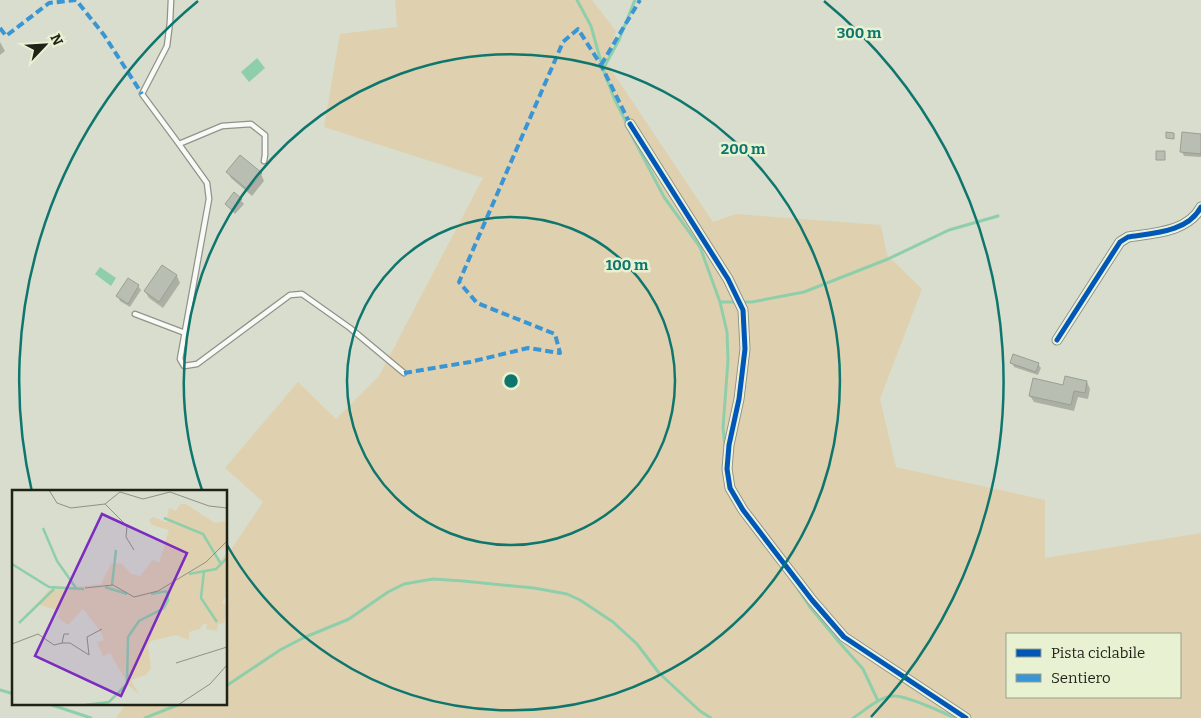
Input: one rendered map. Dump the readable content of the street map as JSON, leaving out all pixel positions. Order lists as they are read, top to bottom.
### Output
{
  "legend": ["Pista ciclabile", "Sentiero"],
  "north": "top right",
  "rings": ["300 m", "200 m", "100 m"]
}
